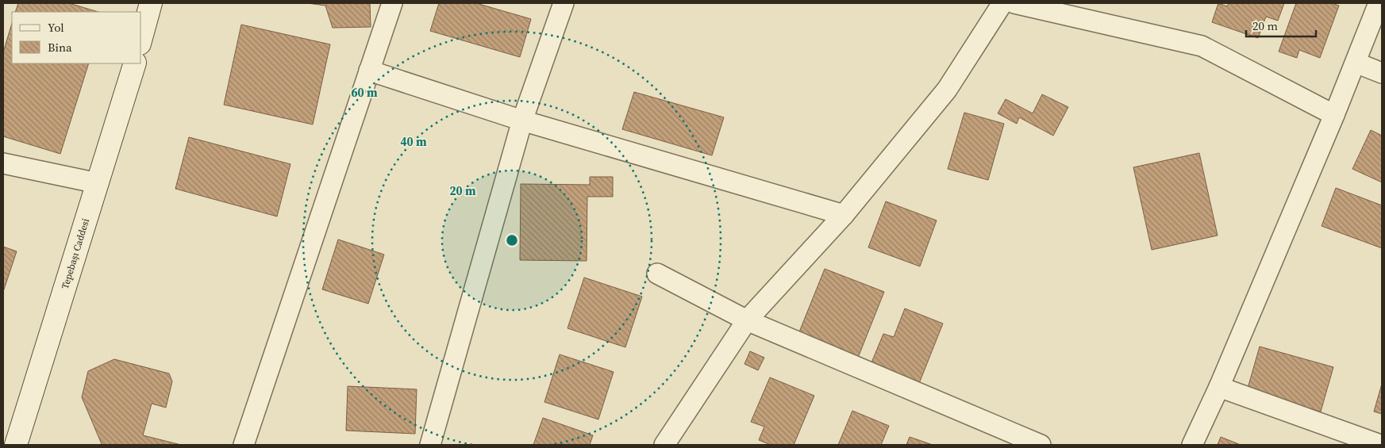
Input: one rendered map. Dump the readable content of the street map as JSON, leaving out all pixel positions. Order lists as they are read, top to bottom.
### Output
{
  "streets": {
    "main road": ["Tepebaşı Caddesi"]
  },
  "legend": ["Yol", "Bina"],
  "scale_bar": "20 m",
  "rings": ["60 m", "40 m", "20 m"]
}
